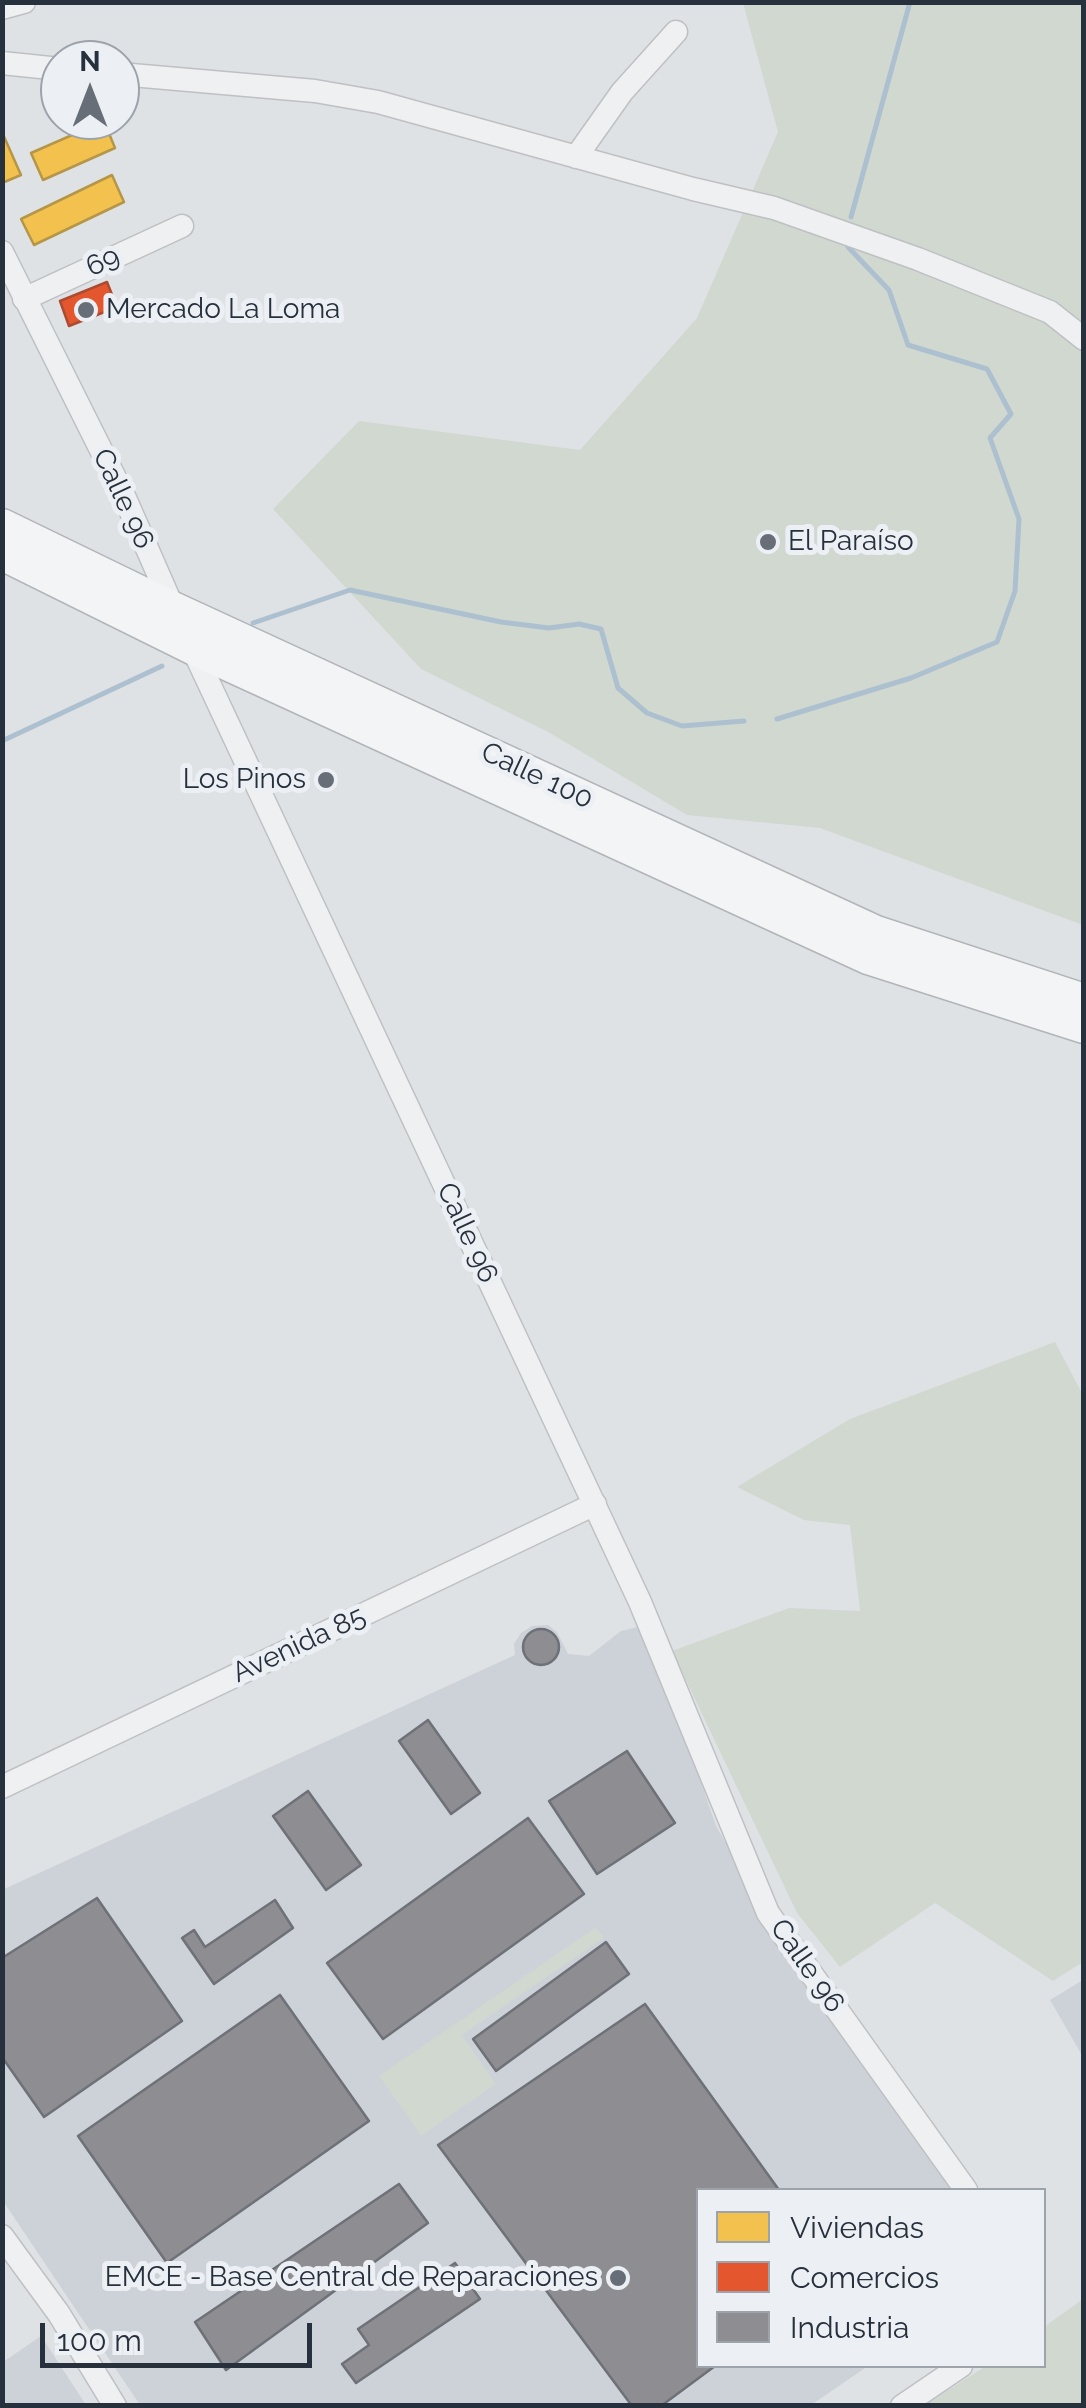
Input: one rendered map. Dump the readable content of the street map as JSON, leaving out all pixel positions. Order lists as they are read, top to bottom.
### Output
{
  "streets": {
    "highway": ["Calle 100"],
    "street": ["69", "Calle 96", "Avenida 85"]
  },
  "crossings": [
    ["69", "Calle 96"],
    ["Calle 96", "Calle 100"],
    ["Calle 96", "Avenida 85"]
  ],
  "places": [
    "Mercado La Loma",
    "El Paraíso",
    "Los Pinos",
    "EMCE - Base Central de Reparaciones"
  ],
  "legend": ["Viviendas", "Comercios", "Industria"],
  "scale_bar": "100 m",
  "north": "top"
}
